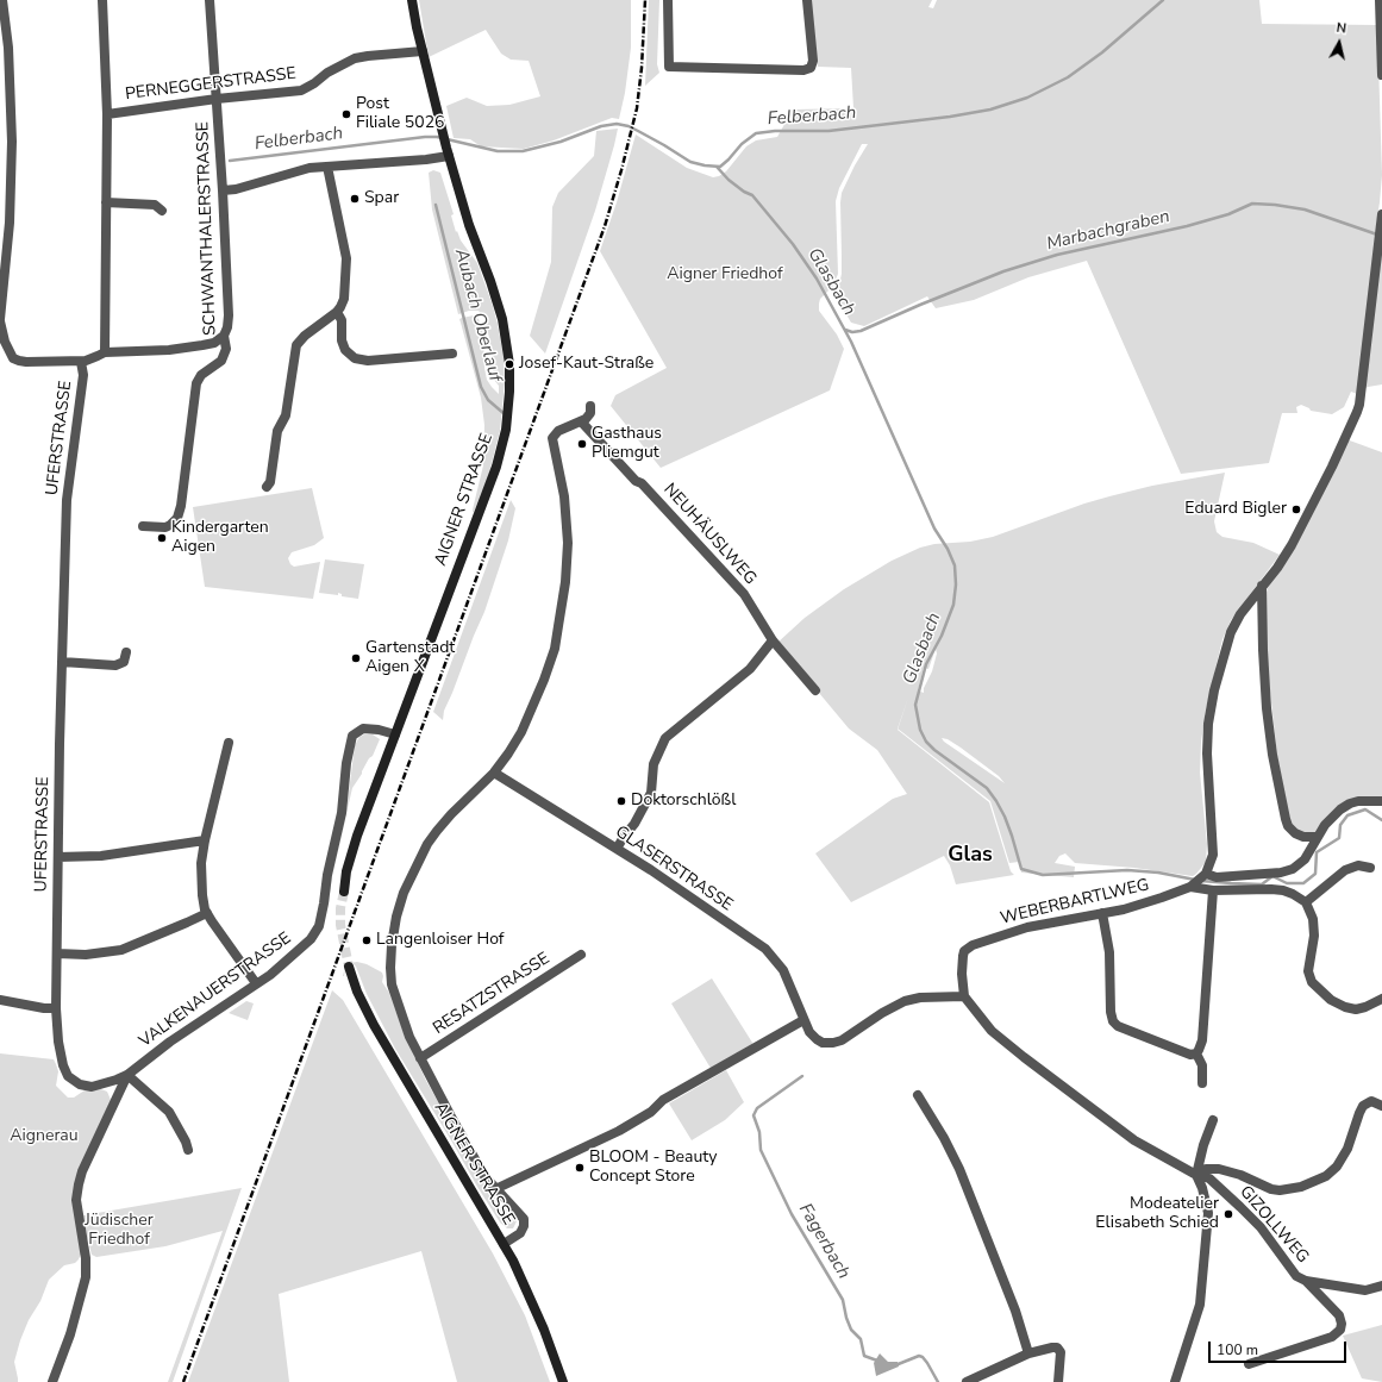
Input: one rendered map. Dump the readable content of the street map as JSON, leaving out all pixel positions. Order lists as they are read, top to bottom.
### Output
{
  "streets": {
    "main road": ["AIGNER STRASSE"],
    "street": [
      "PERNEGGERSTRASSE",
      "SCHWANTHALERSTRASSE",
      "UFERSTRASSE",
      "NEUHÄUSLWEG",
      "GLASERSTRASSE",
      "WEBERBARTLWEG",
      "VALKENAUERSTRASSE",
      "RESATZSTRASSE",
      "GIZOLLWEG"
    ]
  },
  "crossings": [
    ["PERNEGGERSTRASSE", "SCHWANTHALERSTRASSE"],
    ["PERNEGGERSTRASSE", "AIGNER STRASSE"],
    ["UFERSTRASSE", "VALKENAUERSTRASSE"],
    ["AIGNER STRASSE", "VALKENAUERSTRASSE"],
    ["GLASERSTRASSE", "WEBERBARTLWEG"],
    ["GLASERSTRASSE", "GIZOLLWEG"],
    ["WEBERBARTLWEG", "GIZOLLWEG"]
  ],
  "districts": ["Glas"],
  "water": [
    "Felberbach",
    "Marbachgraben",
    "Glasbach",
    "Aubach Oberlauf",
    "Fagerbach"
  ],
  "parks": ["Aigner Friedhof", "Aignerau", "Jüdischer Friedhof"],
  "places": [
    "Post Filiale 5026",
    "Spar",
    "Josef-Kaut-Straße",
    "Gasthaus Pliemgut",
    "Eduard Bigler",
    "Kindergarten Aigen",
    "Gartenstadt Aigen X",
    "Doktorschlößl",
    "Langenloiser Hof",
    "BLOOM - Beauty Concept Store",
    "Modeatelier Elisabeth Schied"
  ],
  "scale_bar": "100 m",
  "north": "top"
}
